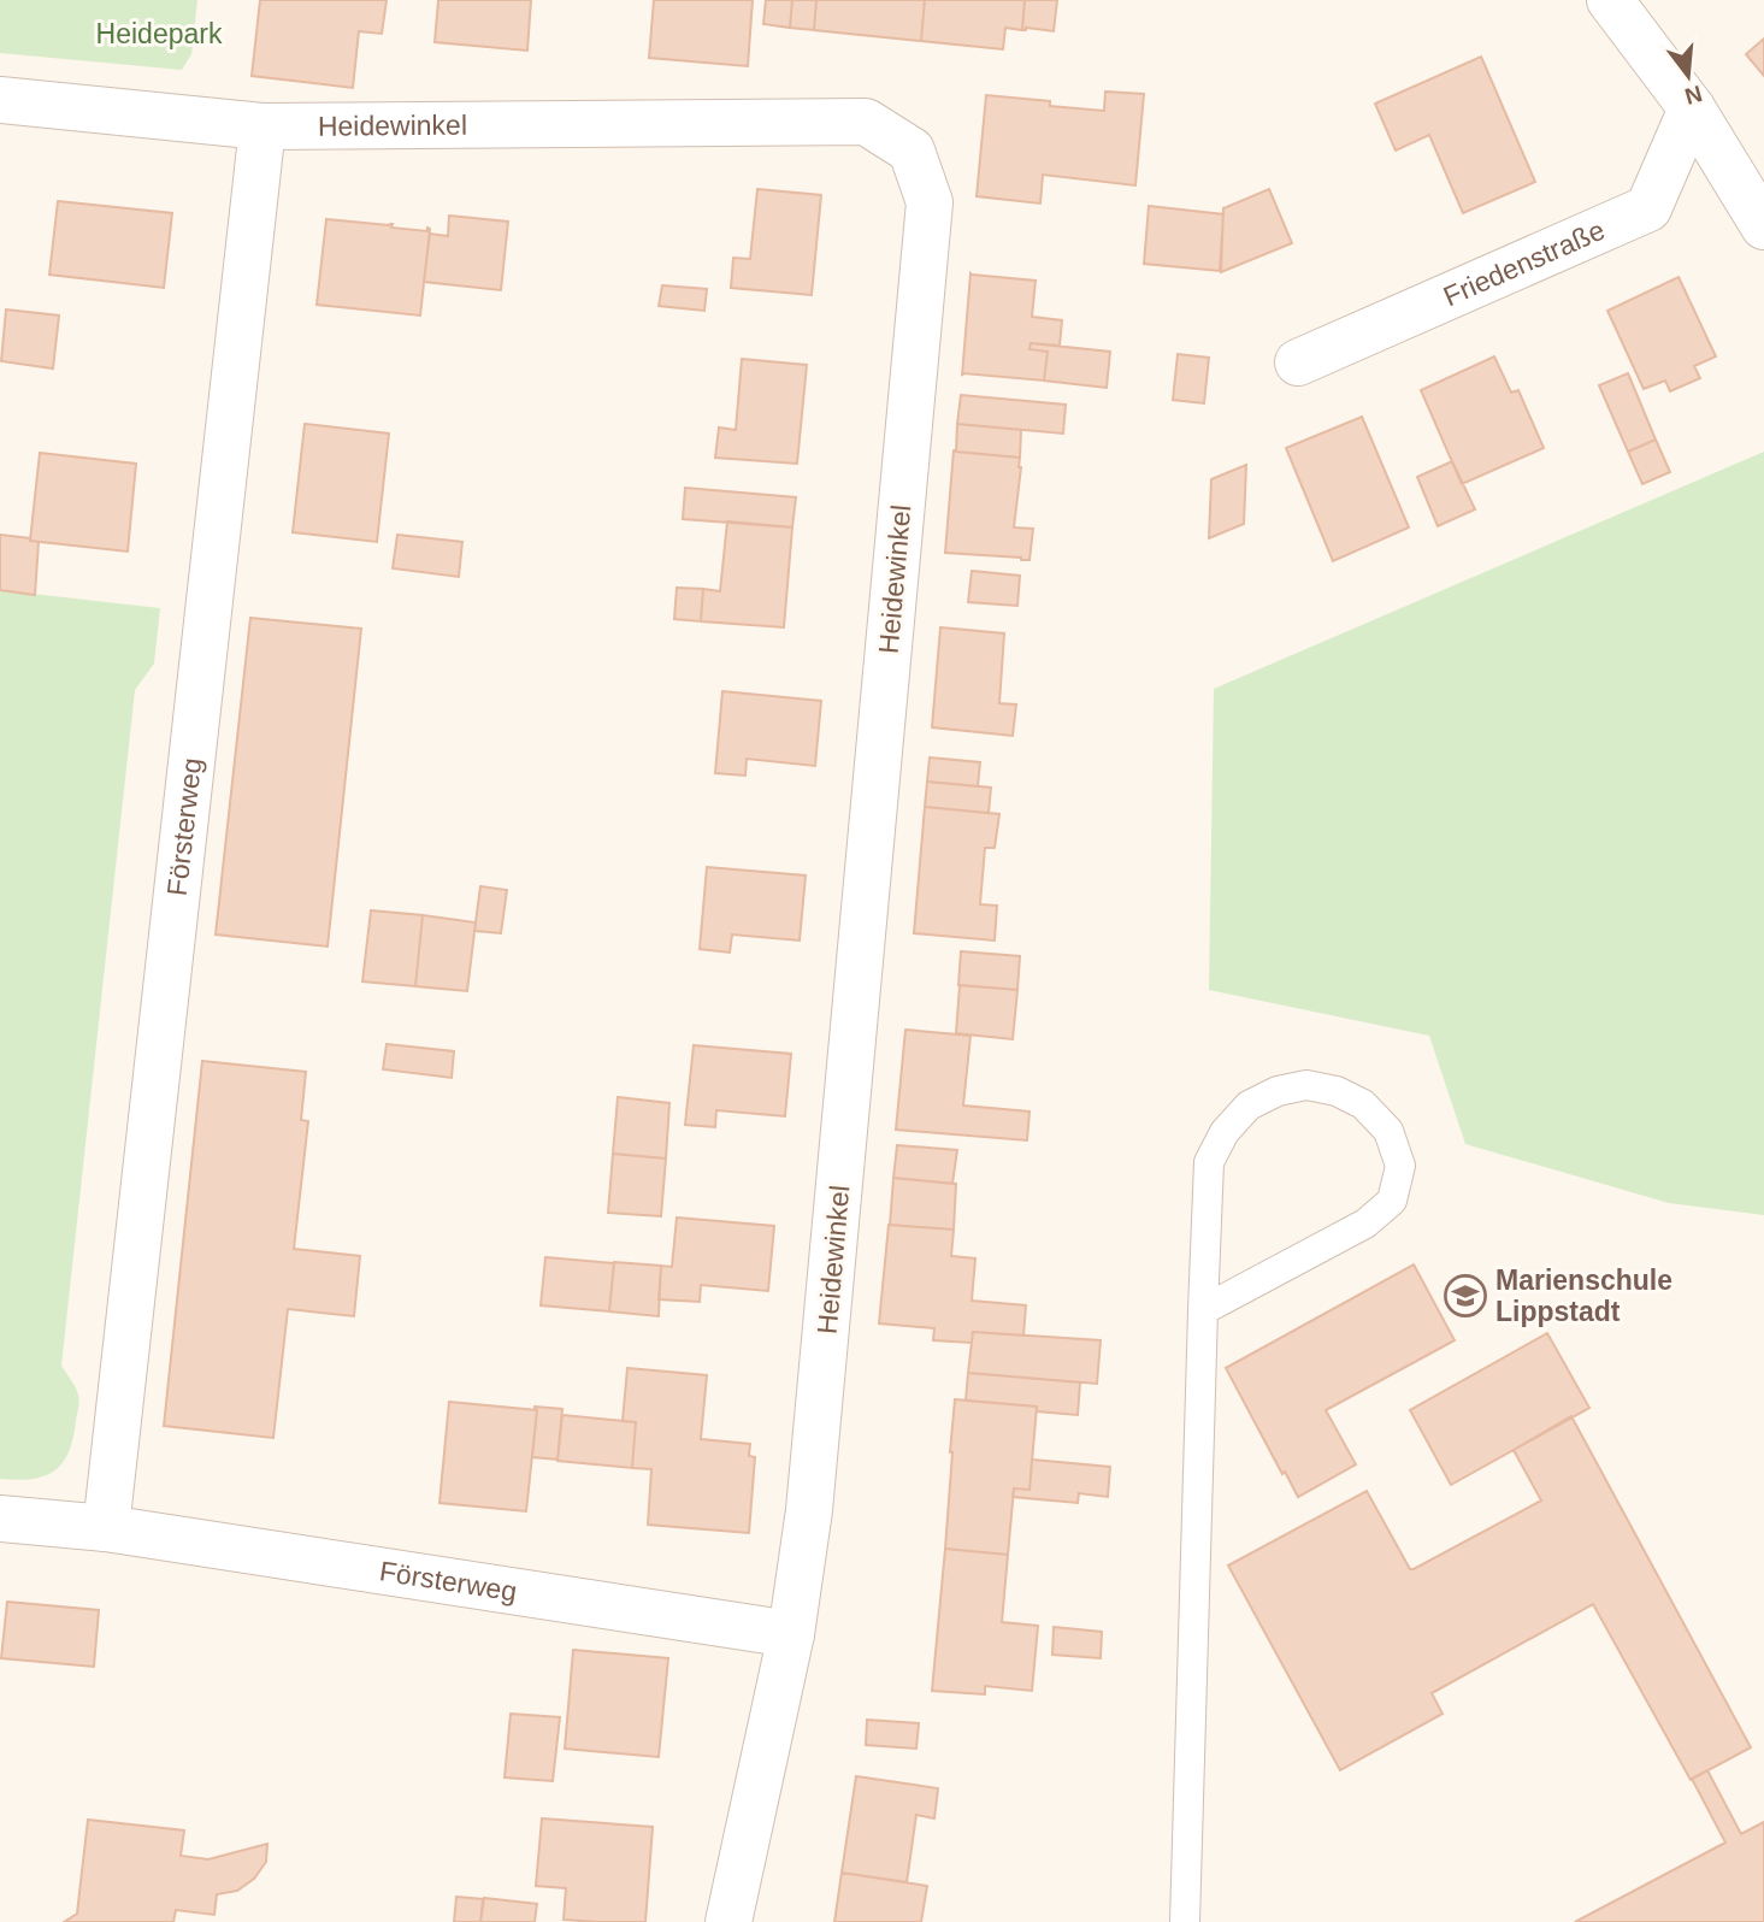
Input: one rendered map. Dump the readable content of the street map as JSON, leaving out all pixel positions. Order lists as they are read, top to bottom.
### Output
{
  "streets": {
    "street": ["Heidewinkel", "Friedenstraße", "Försterweg"]
  },
  "crossings": [
    ["Heidewinkel", "Försterweg"]
  ],
  "parks": ["Heidepark"],
  "places": {
    "school or university": ["Marienschule Lippstadt"]
  },
  "north": "bottom"
}
